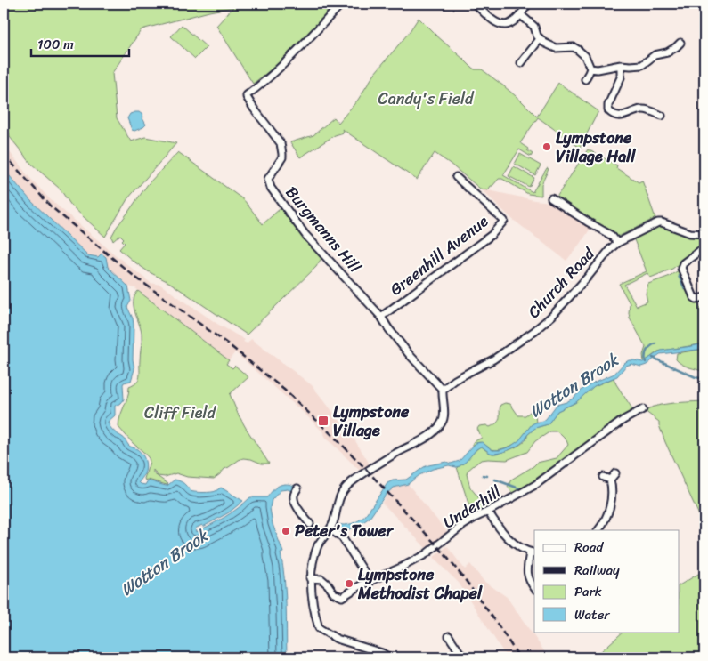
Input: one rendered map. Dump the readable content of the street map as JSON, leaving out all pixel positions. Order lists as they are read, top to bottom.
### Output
{
  "streets": {
    "street": [
      "Burgmanns Hill",
      "Greenhill Avenue",
      "Church Road",
      "Underhill"
    ]
  },
  "crossings": [
    ["Burgmanns Hill", "Greenhill Avenue"],
    ["Burgmanns Hill", "Church Road"]
  ],
  "water": ["Wotton Brook"],
  "parks": ["Candy's Field", "Cliff Field"],
  "places": {
    "other": ["Lympstone Village Hall", "Peter's Tower", "Lympstone Methodist Chapel"],
    "transit": ["Lympstone Village"]
  },
  "legend": [
    "Road",
    "Railway",
    "Park",
    "Water"
  ],
  "scale_bar": "100 m"
}
